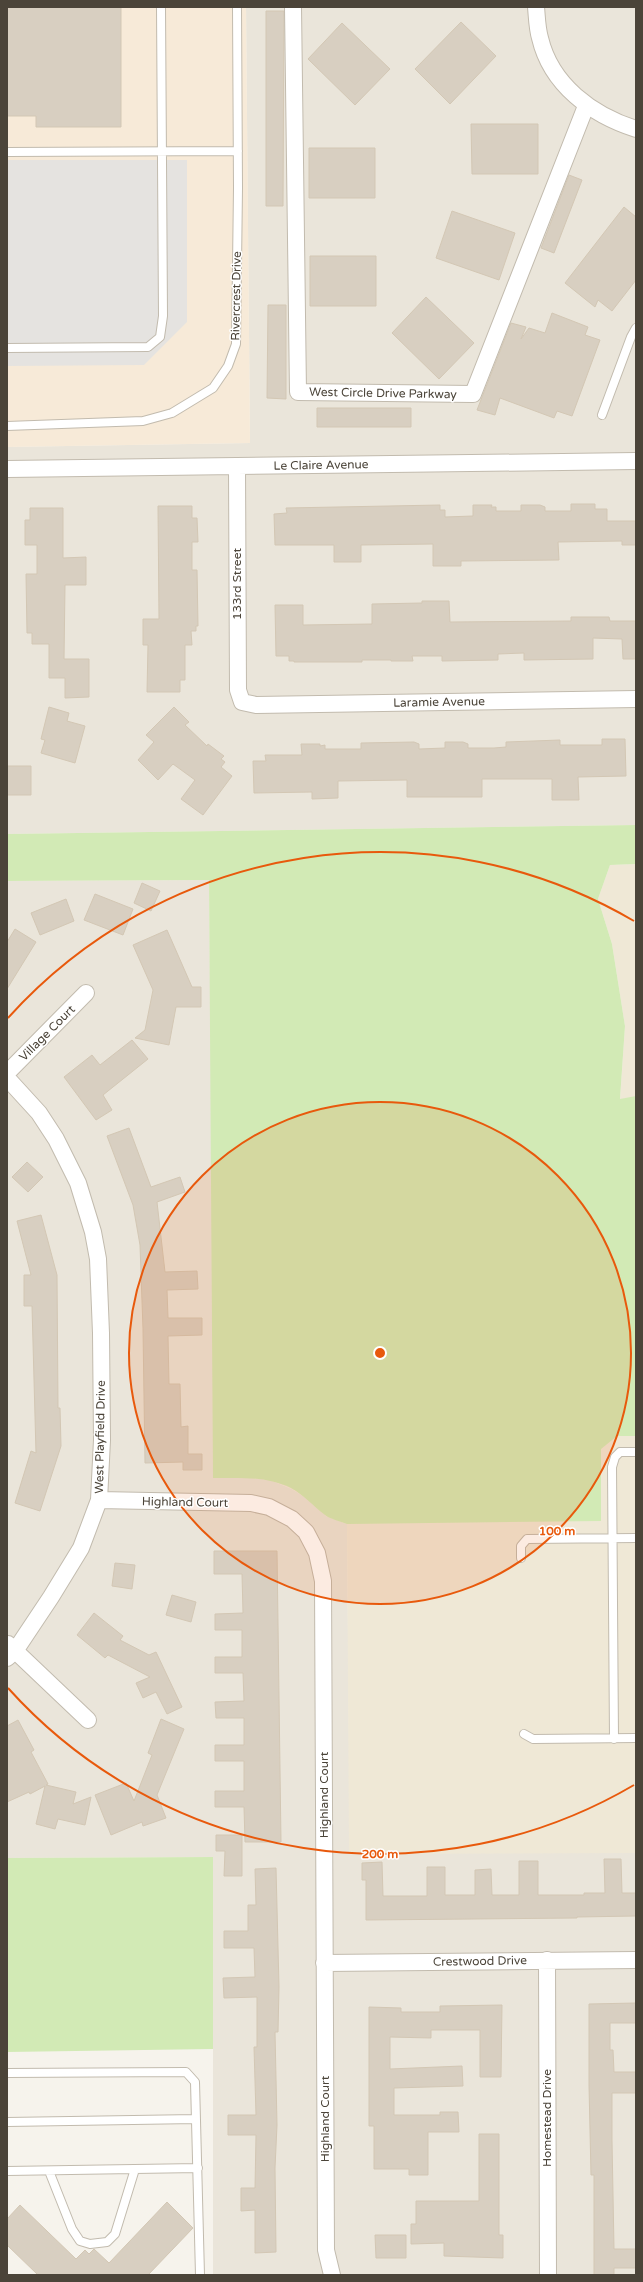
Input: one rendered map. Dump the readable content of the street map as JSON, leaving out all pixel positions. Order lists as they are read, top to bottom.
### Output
{
  "streets": {
    "street": [
      "West Circle Drive Parkway",
      "Le Claire Avenue",
      "133rd Street",
      "Laramie Avenue",
      "Village Court",
      "West Playfield Drive",
      "Highland Court",
      "Crestwood Drive",
      "Homestead Drive"
    ],
    "lane": ["Rivercrest Drive"]
  },
  "crossings": [
    ["Le Claire Avenue", "133rd Street"],
    ["133rd Street", "Laramie Avenue"],
    ["West Playfield Drive", "Highland Court"],
    ["Highland Court", "Crestwood Drive"],
    ["Crestwood Drive", "Homestead Drive"]
  ],
  "rings": ["100 m", "200 m"]
}
